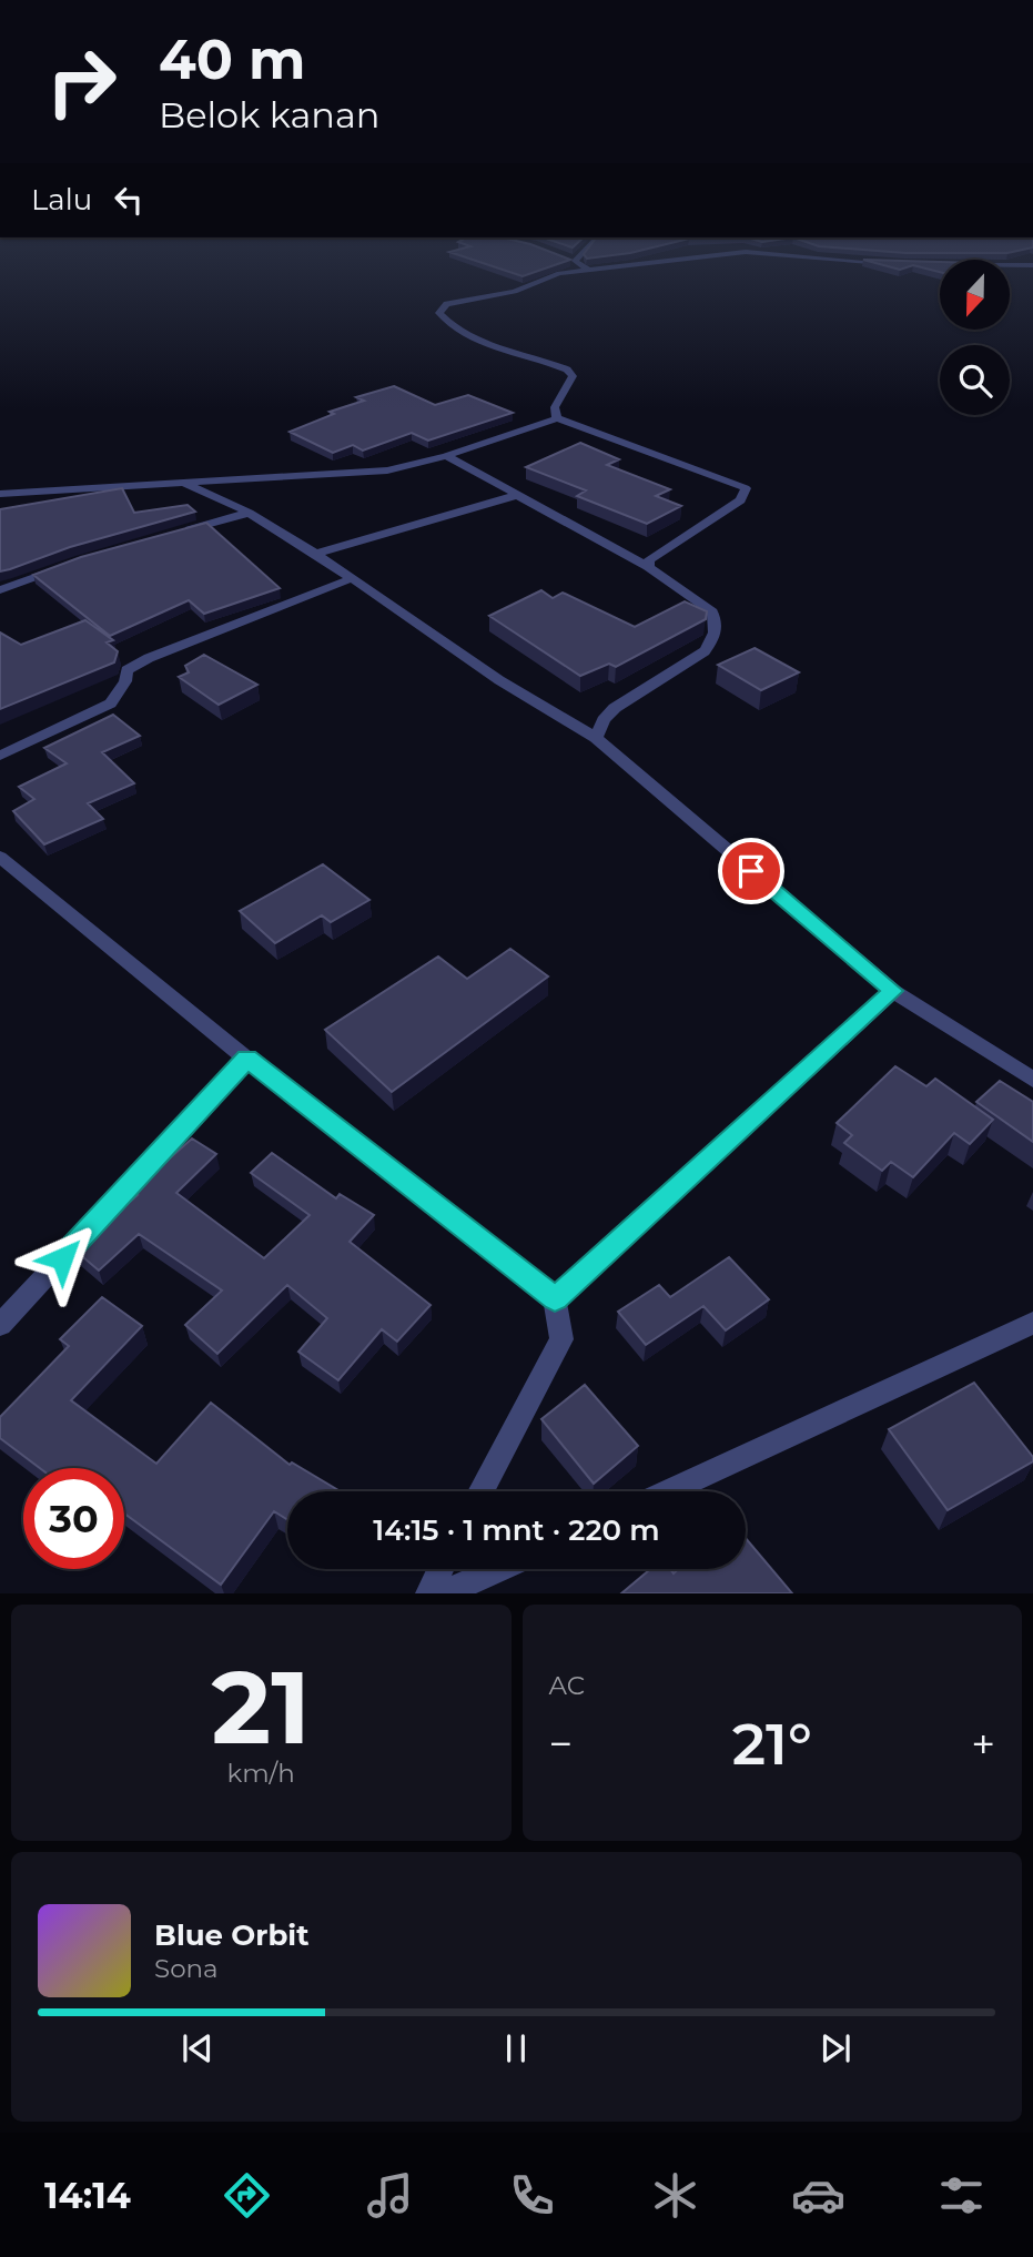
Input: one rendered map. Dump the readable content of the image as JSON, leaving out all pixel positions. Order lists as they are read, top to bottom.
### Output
{
  "north": "bottom",
  "page": {
    "turn": ["40 m", "Belok kanan"],
    "then": "Lalu",
    "limit": "30",
    "trip": "14:15 · 1 mnt · 220 m",
    "tile": [
      ["21", "km/h"],
      "AC"
    ],
    "heat": ["−", "21°", "+"],
    "song": ["Blue Orbit", "Sona"],
    "tabs": "14:14"
  }
}
